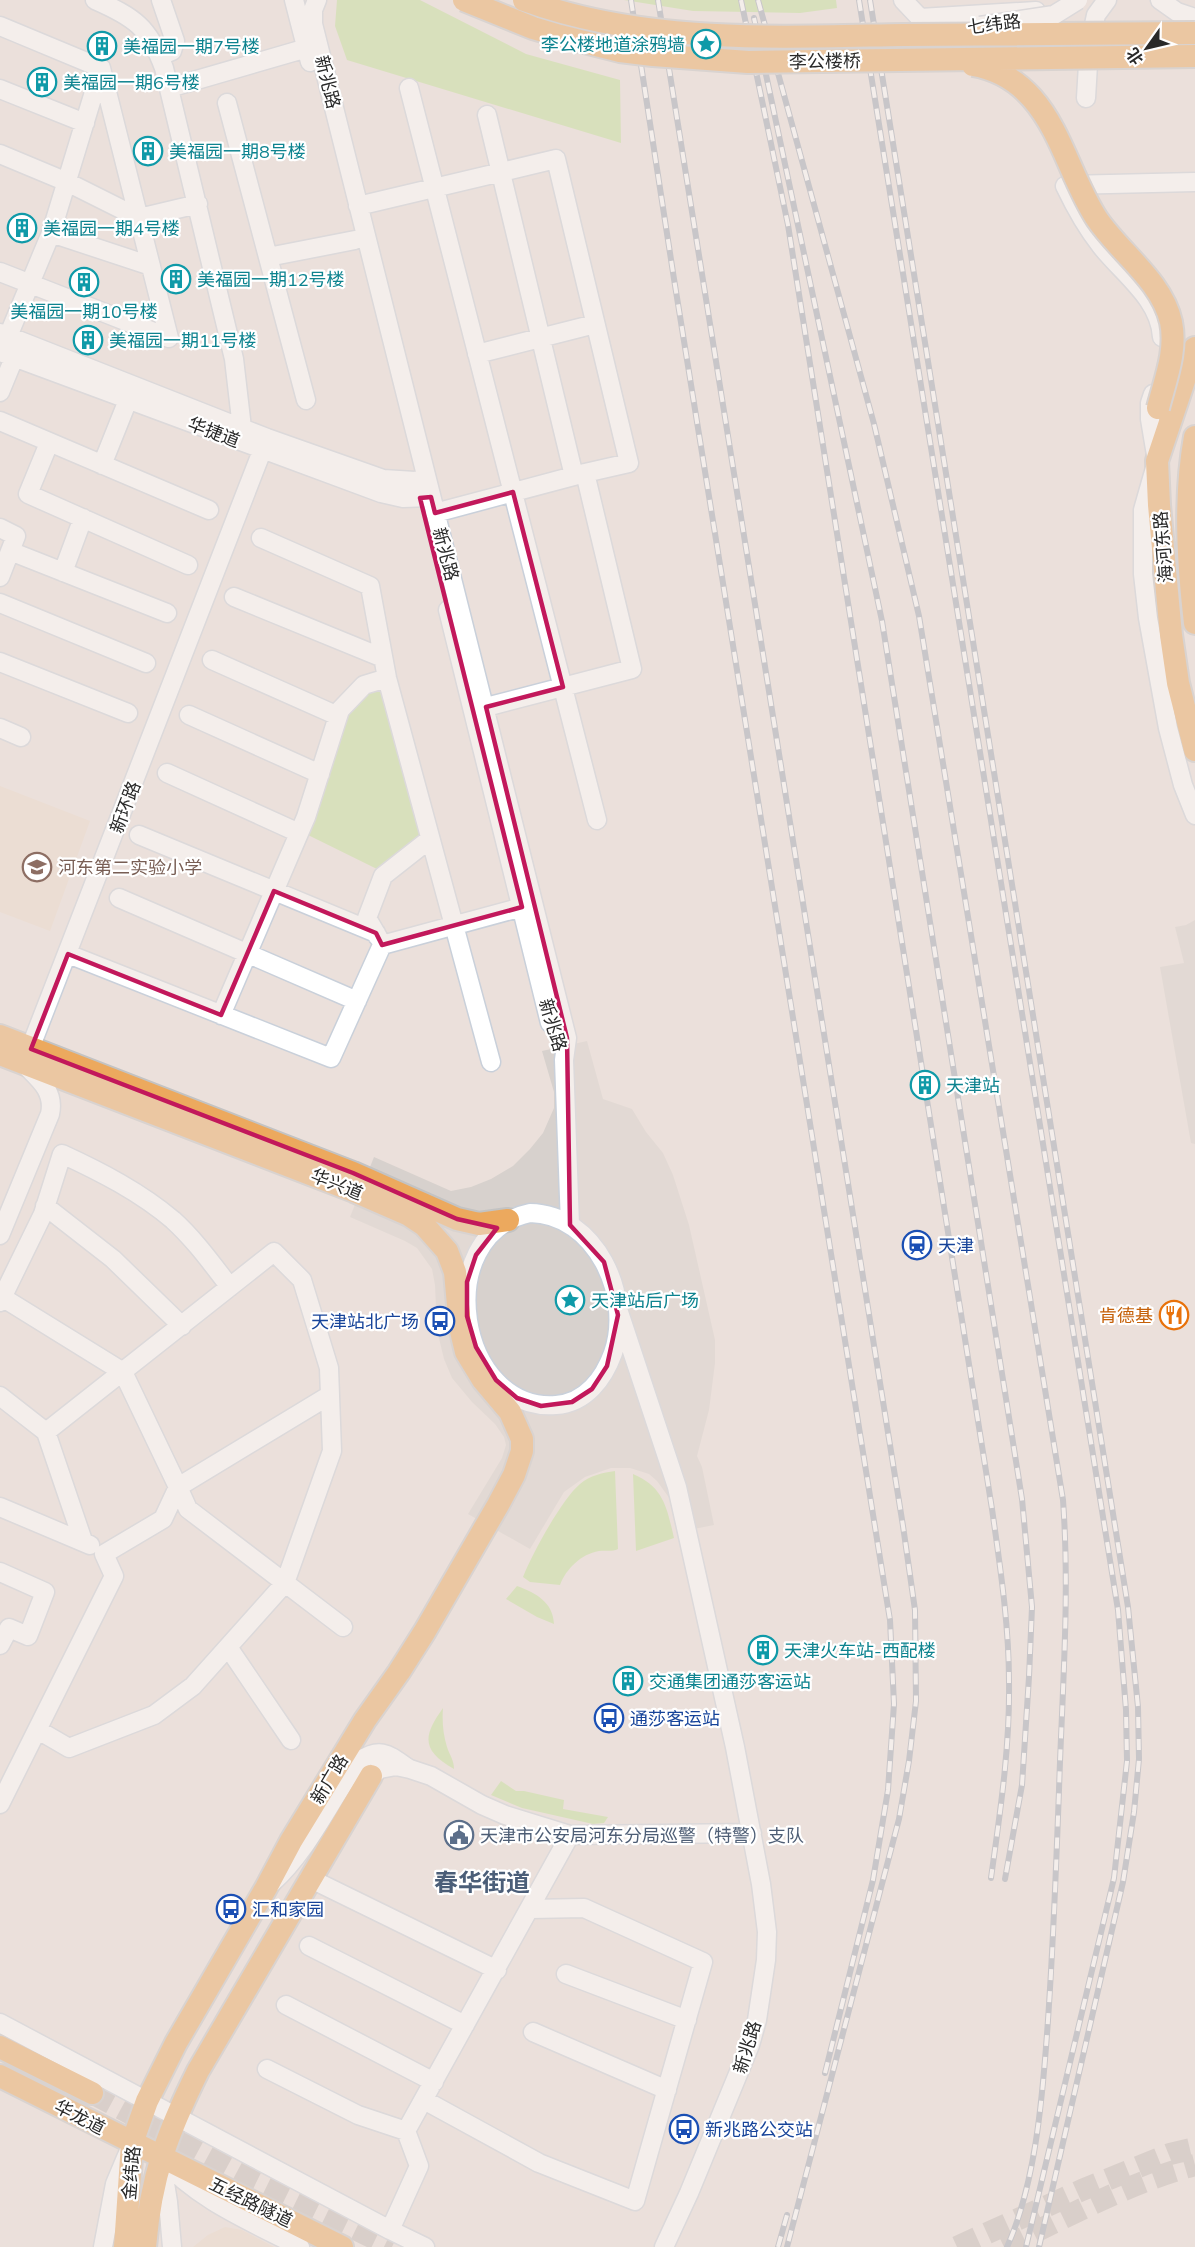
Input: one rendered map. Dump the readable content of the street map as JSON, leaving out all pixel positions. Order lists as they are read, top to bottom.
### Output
{
  "streets": {
    "main road": [
      "李公楼桥",
      "海河东路",
      "华兴道",
      "新广路",
      "华龙道",
      "金纬路",
      "五经路隧道"
    ],
    "street": [
      "七纬路",
      "新兆路",
      "华捷道",
      "新环路"
    ]
  },
  "crossings": [
    ["七纬路", "李公楼桥"],
    ["新兆路", "华捷道"],
    ["新兆路", "华兴道"],
    ["华捷道", "新环路"],
    ["新环路", "华兴道"],
    ["华兴道", "新广路"],
    ["新广路", "华龙道"],
    ["新广路", "金纬路"],
    ["新广路", "五经路隧道"],
    ["华龙道", "金纬路"],
    ["华龙道", "五经路隧道"],
    ["金纬路", "五经路隧道"]
  ],
  "districts": ["春华街道"],
  "places": {
    "place": ["李公楼地道涂鸦墙", "天津站后广场"],
    "building": [
      "美福园一期7号楼",
      "美福园一期6号楼",
      "美福园一期8号楼",
      "美福园一期4号楼",
      "美福园一期12号楼",
      "美福园一期10号楼",
      "美福园一期11号楼",
      "天津站",
      "天津火车站-西配楼",
      "交通集团通莎客运站"
    ],
    "school or university": ["河东第二实验小学"],
    "station": ["天津"],
    "restaurant": ["肯德基"],
    "bus stop": [
      "天津站北广场",
      "通莎客运站",
      "汇和家园",
      "新兆路公交站"
    ],
    "public building": ["天津市公安局河东分局巡警（特警）支队"]
  },
  "north": "bottom left"
}
